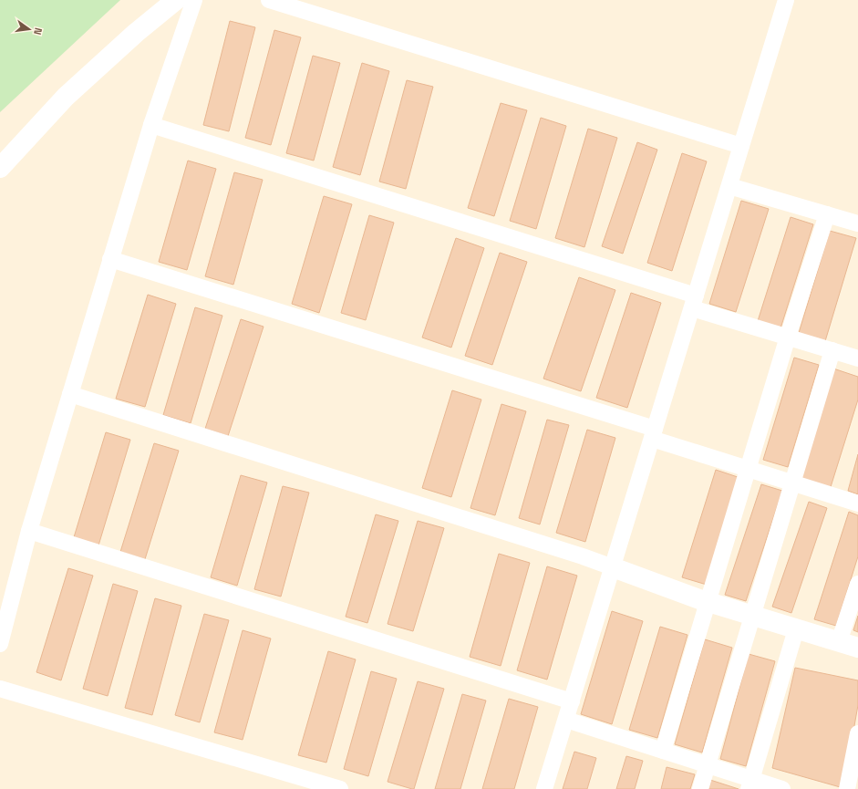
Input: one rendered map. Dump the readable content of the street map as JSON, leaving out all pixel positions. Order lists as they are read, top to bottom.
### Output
{
  "north": "right"
}
